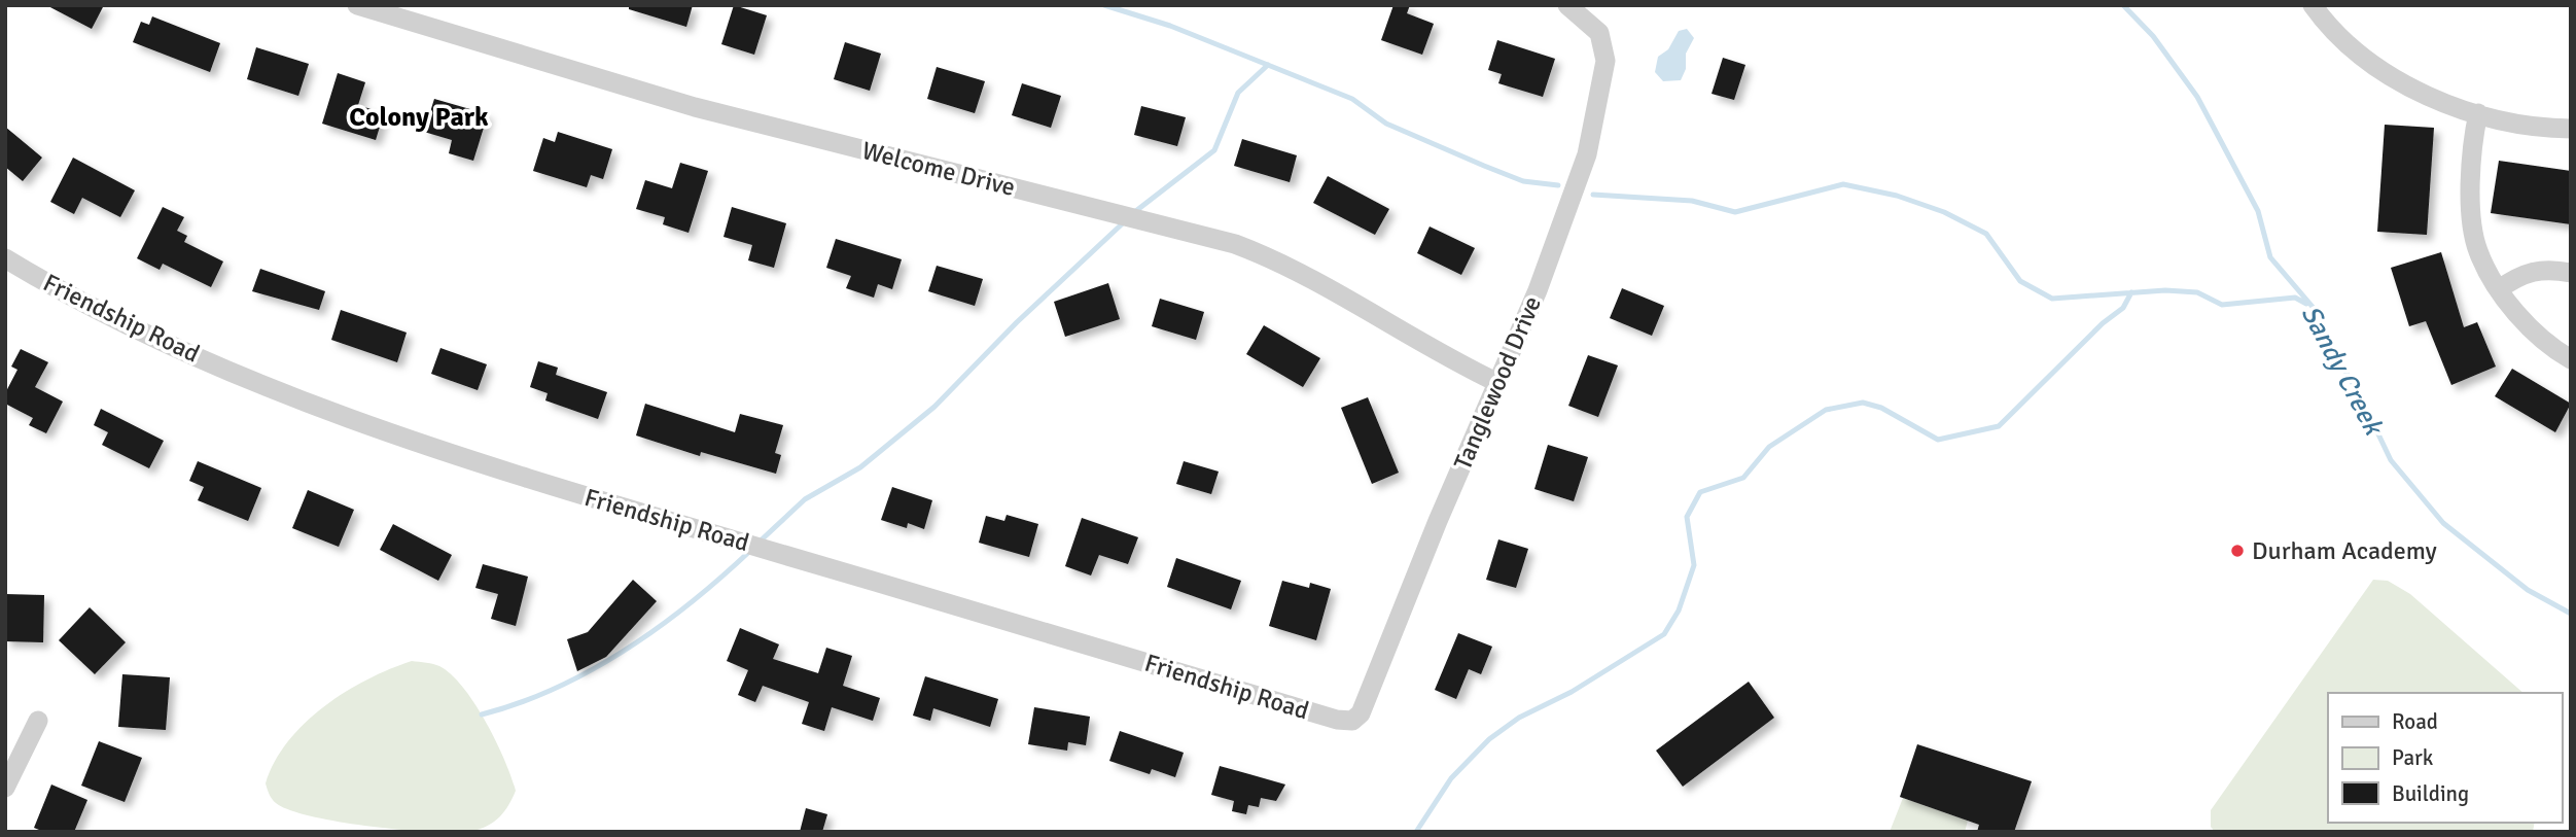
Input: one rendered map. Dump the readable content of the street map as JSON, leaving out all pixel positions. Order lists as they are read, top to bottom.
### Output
{
  "streets": {
    "street": ["Welcome Drive", "Friendship Road", "Tanglewood Drive"]
  },
  "crossings": [
    ["Welcome Drive", "Tanglewood Drive"],
    ["Friendship Road", "Tanglewood Drive"]
  ],
  "districts": ["Colony Park"],
  "water": ["Sandy Creek"],
  "places": ["Durham Academy"],
  "legend": ["Road", "Park", "Building"]
}
